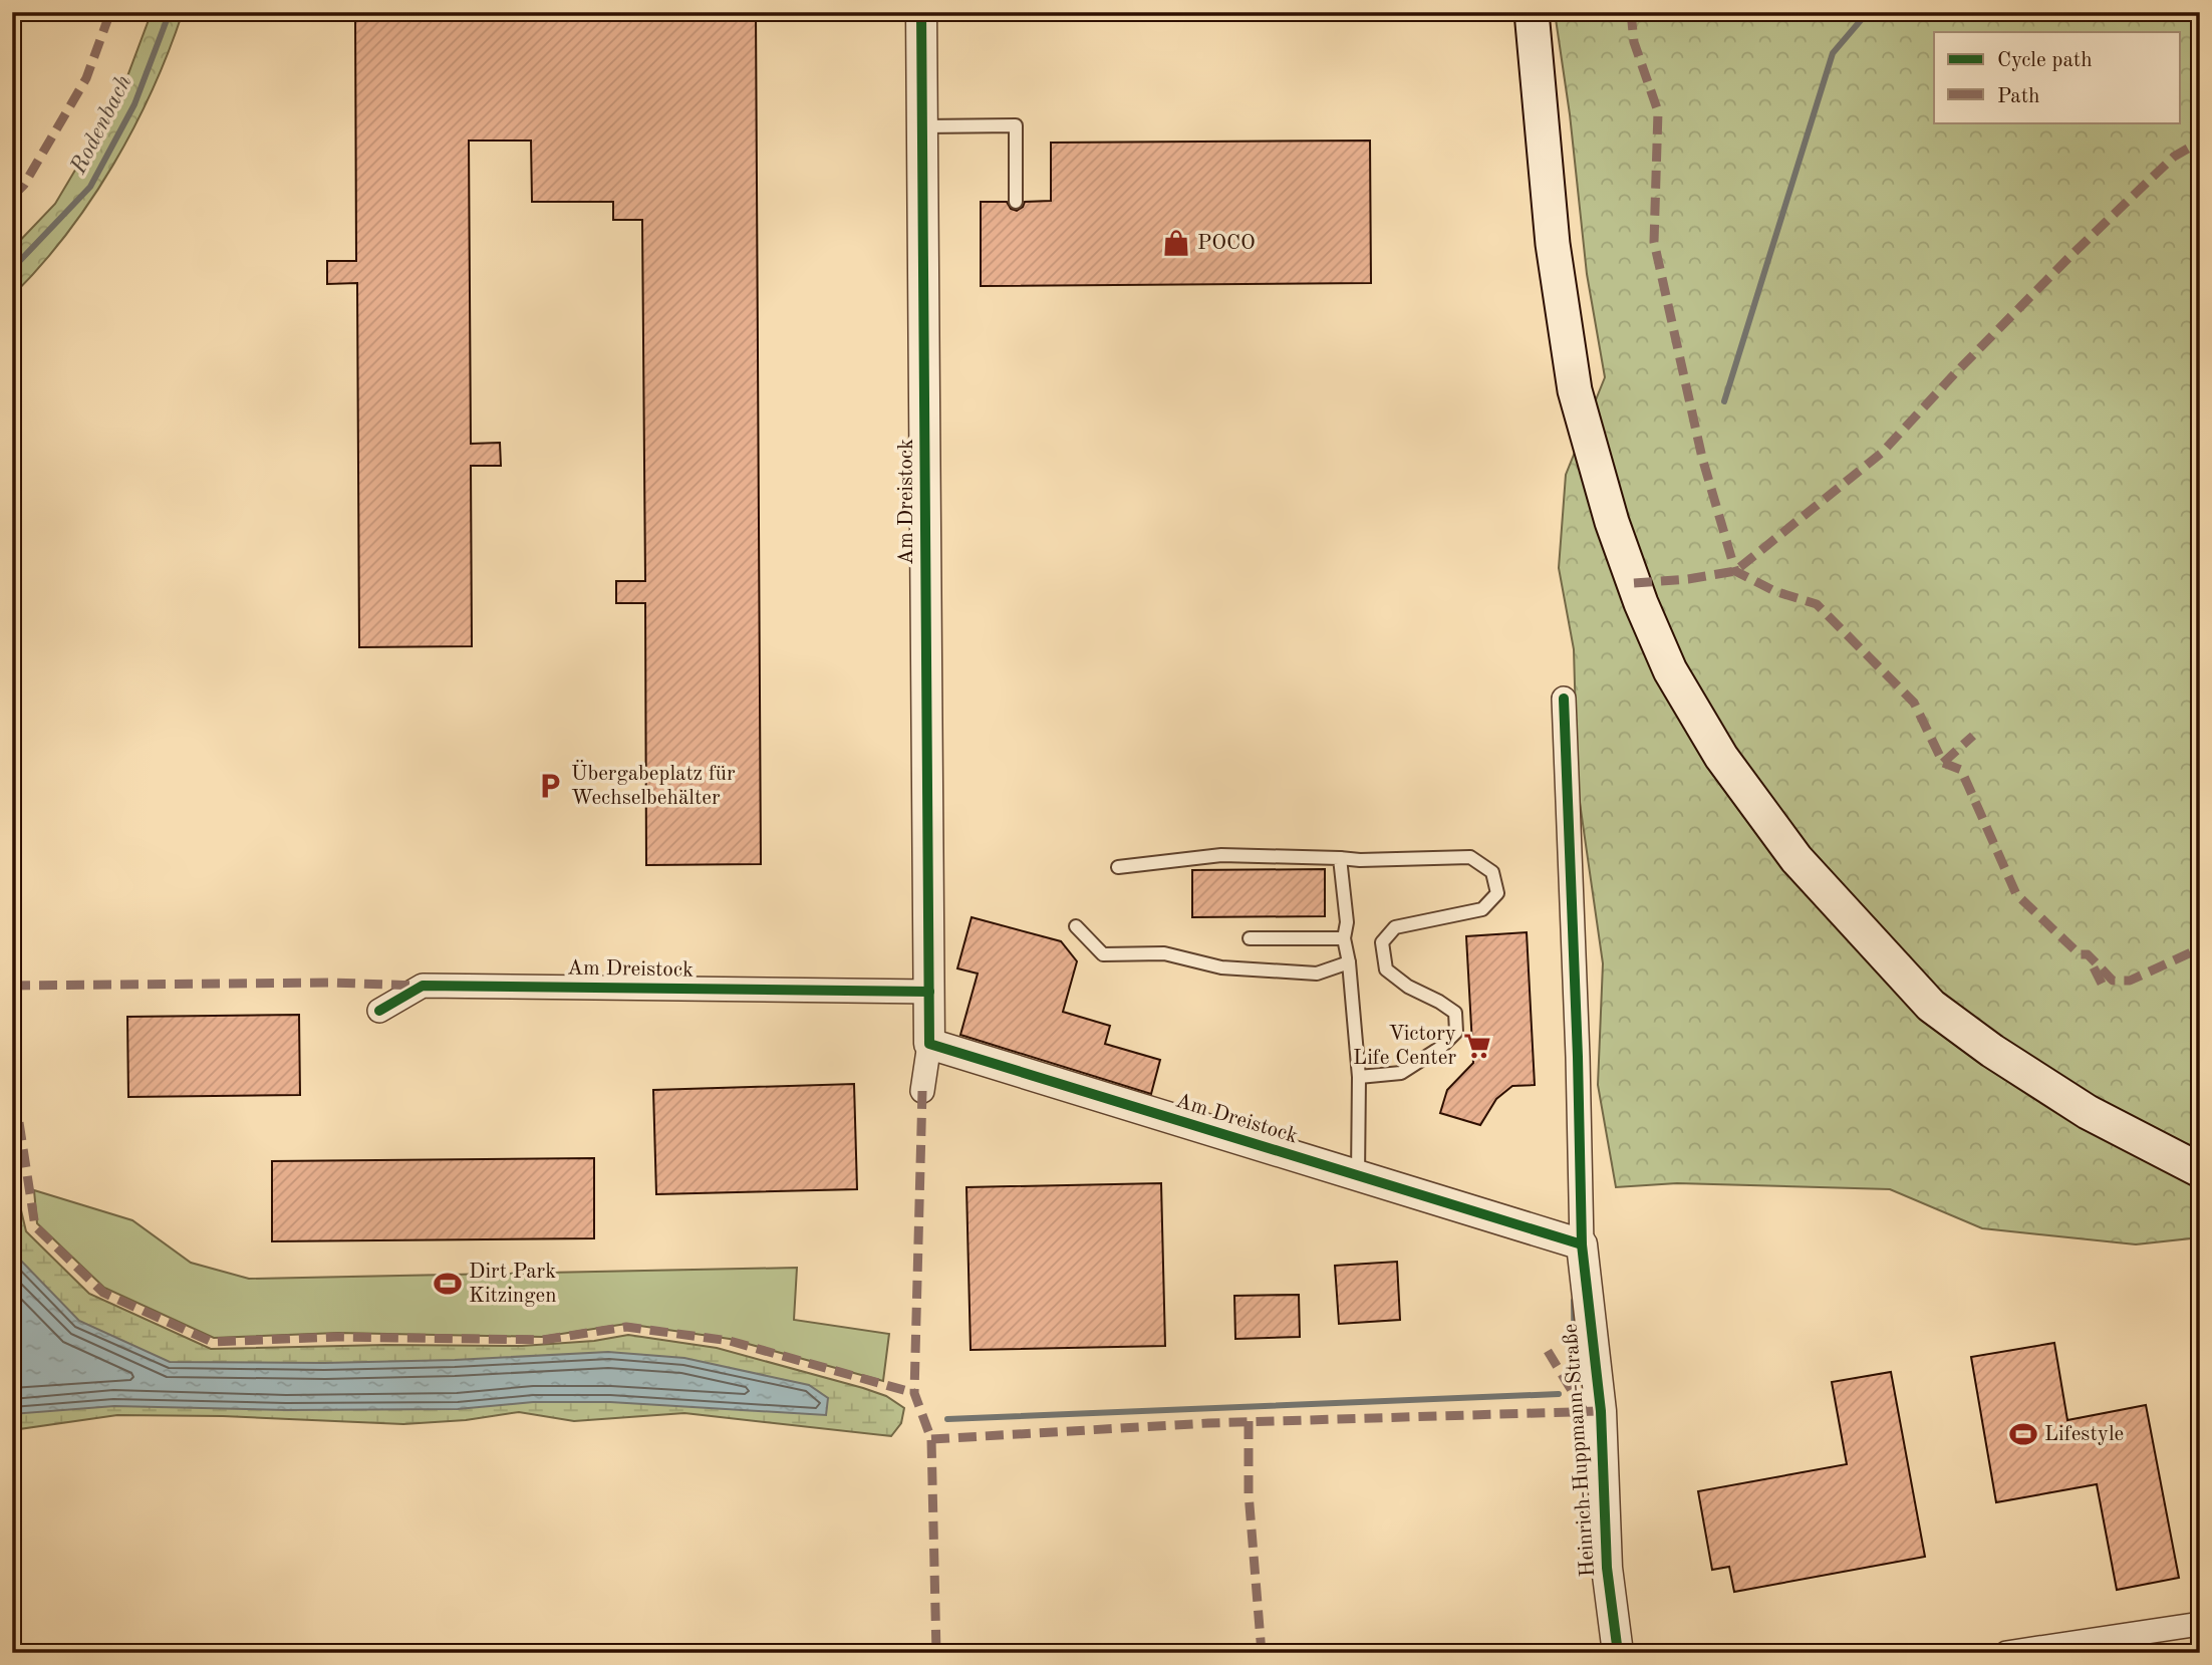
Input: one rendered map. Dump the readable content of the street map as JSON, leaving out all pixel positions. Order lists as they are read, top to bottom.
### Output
{
  "streets": {
    "street": ["Am Dreistock", "Heinrich-Huppmann-Straße"]
  },
  "crossings": [
    ["Am Dreistock", "Heinrich-Huppmann-Straße"]
  ],
  "water": ["Rodenbach"],
  "places": {
    "shop": ["POCO"],
    "parking": ["Übergabeplatz für Wechselbehälter"],
    "supermarket": ["Victory Life Center"],
    "sports": ["Dirt Park Kitzingen", "Lifestyle"]
  },
  "legend": ["Cycle path", "Path"]
}
